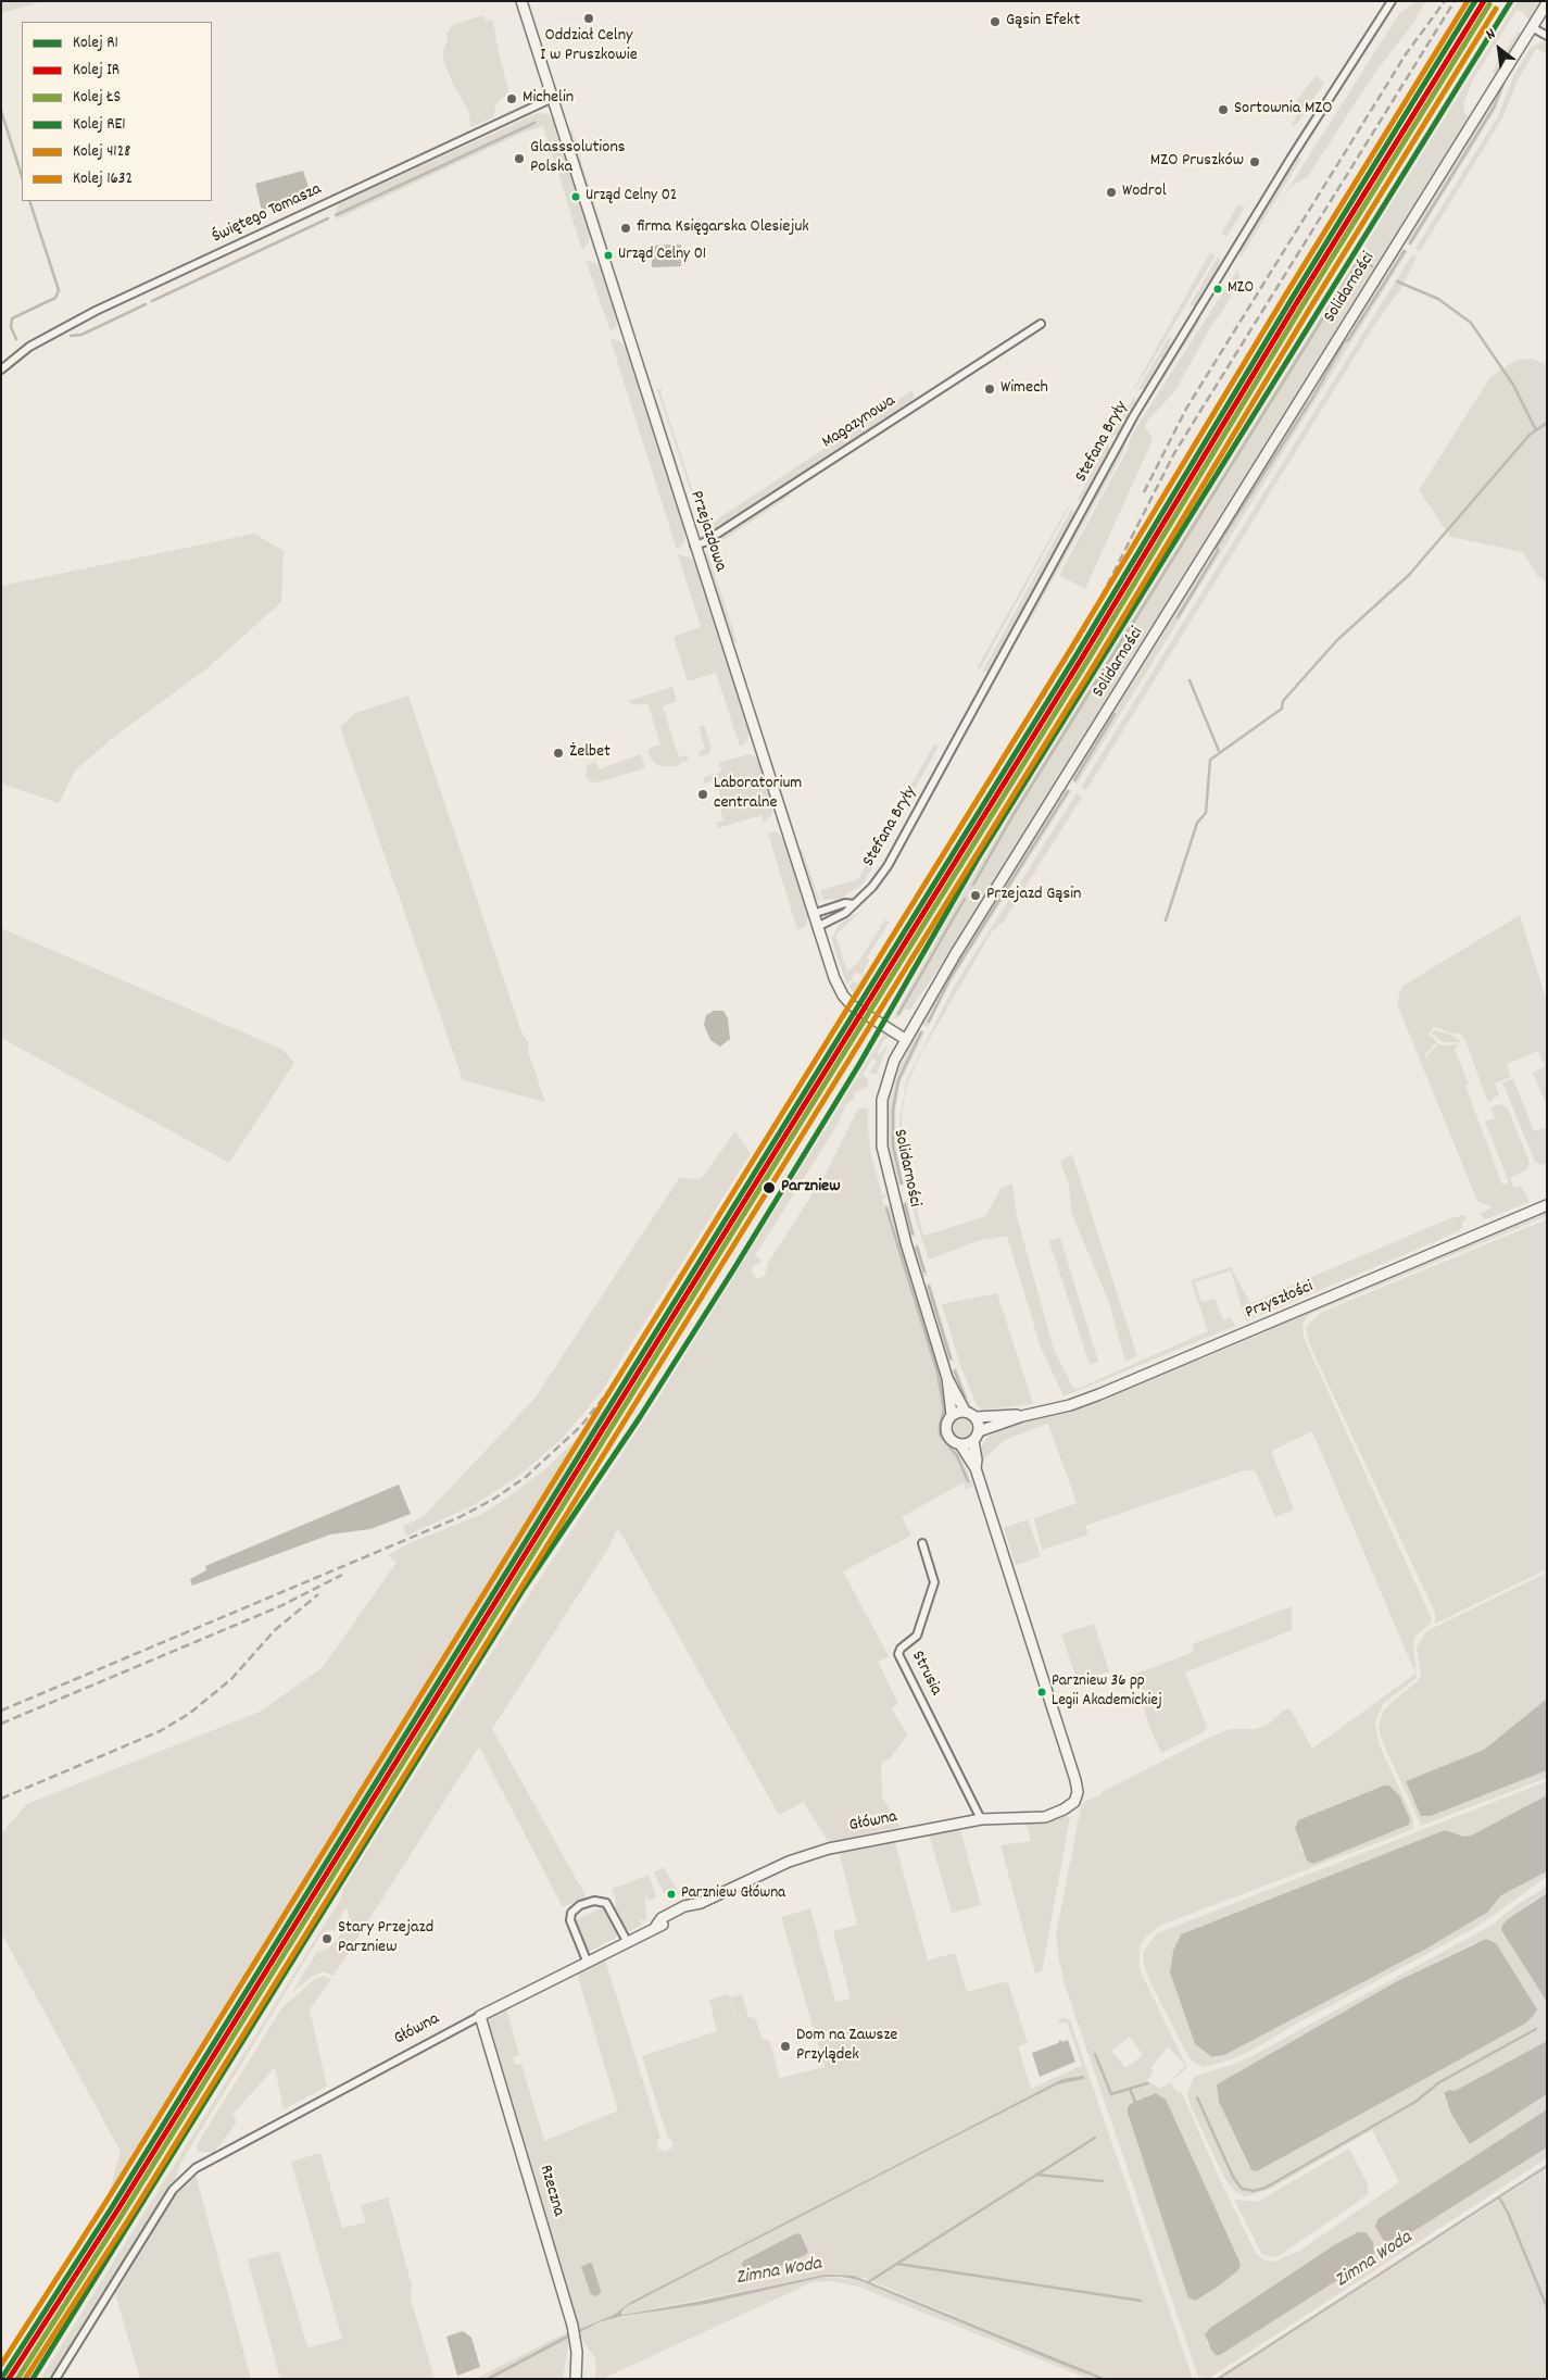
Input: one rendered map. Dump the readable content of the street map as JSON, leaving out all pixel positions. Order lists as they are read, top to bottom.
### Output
{
  "streets": {
    "street": [
      "Świętego Tomasza",
      "Solidarności",
      "Magazynowa",
      "Stefana Bryły",
      "Przejazdowa",
      "Przyszłości",
      "Strusia",
      "Główna",
      "Rzeczna"
    ]
  },
  "crossings": [
    ["Świętego Tomasza", "Przejazdowa"],
    ["Solidarności", "Przejazdowa"],
    ["Solidarności", "Przyszłości"],
    ["Magazynowa", "Przejazdowa"],
    ["Stefana Bryły", "Przejazdowa"],
    ["Strusia", "Główna"],
    ["Główna", "Rzeczna"]
  ],
  "water": ["Zimna Woda"],
  "places": [
    "Oddział Celny I w Pruszkowie",
    "Gąsin Efekt",
    "Michelin",
    "Sortownia MZO",
    "Glasssolutions Polska",
    "MZO Pruszków",
    "Wodrol",
    "Urząd Celny 02",
    "firma Księgarska Olesiejuk",
    "Urząd Celny 01",
    "MZO",
    "Wimech",
    "Żelbet",
    "Laboratorium centralne",
    "Przejazd Gąsin",
    "Parzniew",
    "Parzniew 36 pp Legii Akademickiej",
    "Parzniew Główna",
    "Stary Przejazd Parzniew",
    "Dom na Zawsze Przylądek"
  ],
  "lines": [
    "rail line R1",
    "rail line IR",
    "rail line RE1",
    "rail line 1632",
    "rail line ŁS",
    "rail line 4128"
  ],
  "legend": [
    "Kolej R1",
    "Kolej IR",
    "Kolej ŁS",
    "Kolej RE1",
    "Kolej 4128",
    "Kolej 1632"
  ],
  "north": "top left"
}
